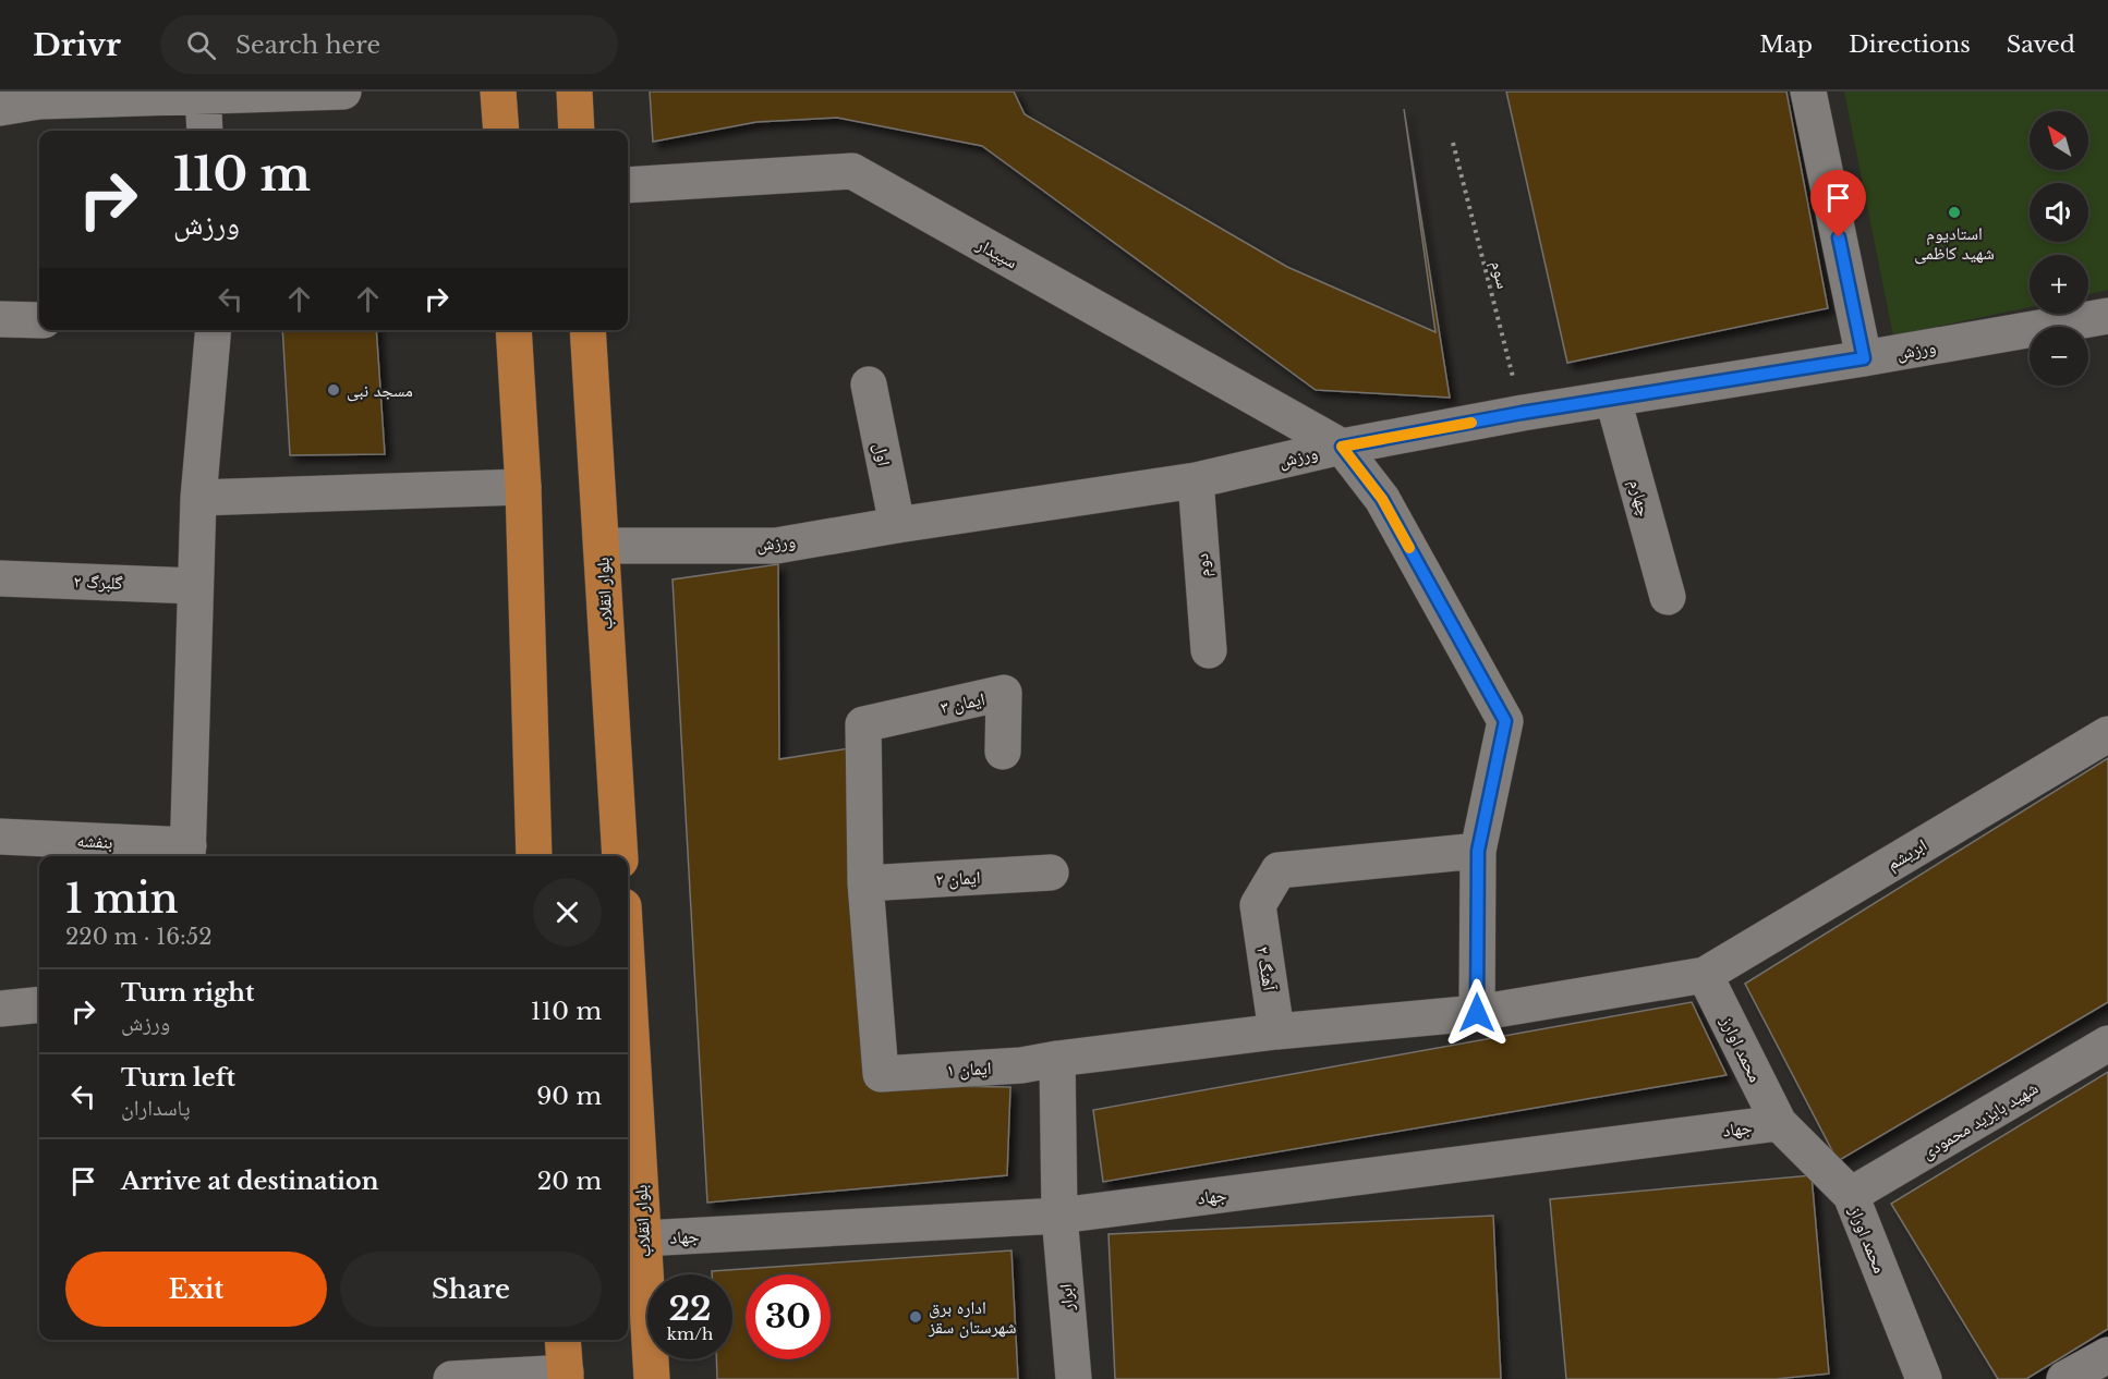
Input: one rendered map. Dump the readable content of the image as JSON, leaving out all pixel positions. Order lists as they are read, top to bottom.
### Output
{
  "streets": {
    "main road": ["بلوار انقلاب"],
    "street": [
      "سپیدار",
      "ورزش",
      "اول",
      "چهارم",
      "دوم",
      "گلبرگ ۲",
      "ایمان ۳",
      "بنفشه",
      "ابریشم",
      "ایمان ۲",
      "آهنگ ۲",
      "محمد اوارز",
      "ایمان ۱",
      "شهید بایزید محمودی",
      "جهاد",
      "محمد اوراز",
      "ابرار"
    ],
    "path": ["سوم"]
  },
  "crossings": [
    ["سپیدار", "ورزش"],
    ["سوم", "ورزش"],
    ["ورزش", "اول"],
    ["ورزش", "چهارم"],
    ["ورزش", "دوم"],
    ["ورزش", "بلوار انقلاب"],
    ["بلوار انقلاب", "جهاد"],
    ["ایمان ۳", "ایمان ۲"],
    ["ایمان ۳", "ایمان ۱"],
    ["ابریشم", "محمد اوارز"],
    ["ابریشم", "ایمان ۱"],
    ["ایمان ۲", "ایمان ۱"],
    ["آهنگ ۲", "ایمان ۱"],
    ["محمد اوارز", "ایمان ۱"],
    ["محمد اوارز", "جهاد"],
    ["محمد اوارز", "محمد اوراز"],
    ["ایمان ۱", "ابرار"],
    ["شهید بایزید محمودی", "محمد اوراز"],
    ["جهاد", "محمد اوراز"],
    ["جهاد", "ابرار"]
  ],
  "places": ["استادیوم شهید کاظمی", "مسجد نبی", "اداره برق شهرستان سقز"],
  "north": "top left",
  "page": {
    "header": "Drivr",
    "search": "Search here",
    "nav": ["Map", "Directions", "Saved"],
    "map_buttons": ["+", "−"],
    "turn": ["110 m", "ورزش"],
    "heading": ["1 min", "220 m · 16:52"],
    "list": [
      {
        "name": "Turn right",
        "note": "ورزش",
        "value": "110 m"
      },
      {
        "name": "Turn left",
        "note": "پاسداران",
        "value": "90 m"
      },
      {
        "name": "Arrive at destination",
        "value": "20 m"
      }
    ],
    "buttons": ["Exit", "Share"],
    "speed": "22 km/h",
    "limit": "30"
  }
}
